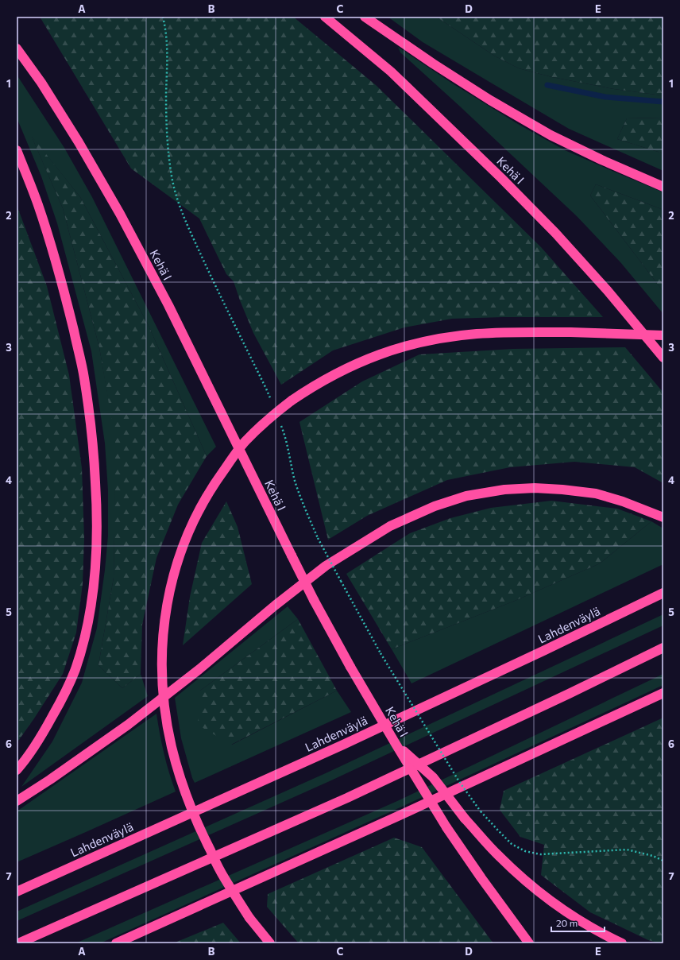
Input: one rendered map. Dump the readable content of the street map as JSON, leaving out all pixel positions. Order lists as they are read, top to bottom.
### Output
{
  "streets": {
    "highway": ["Kehä I", "Lahdenväylä"]
  },
  "scale_bar": "20 m",
  "grid": {
    "columns": [
      "A",
      "B",
      "C",
      "D",
      "E"
    ],
    "rows": [
      "1",
      "2",
      "3",
      "4",
      "5",
      "6",
      "7"
    ]
  }
}
